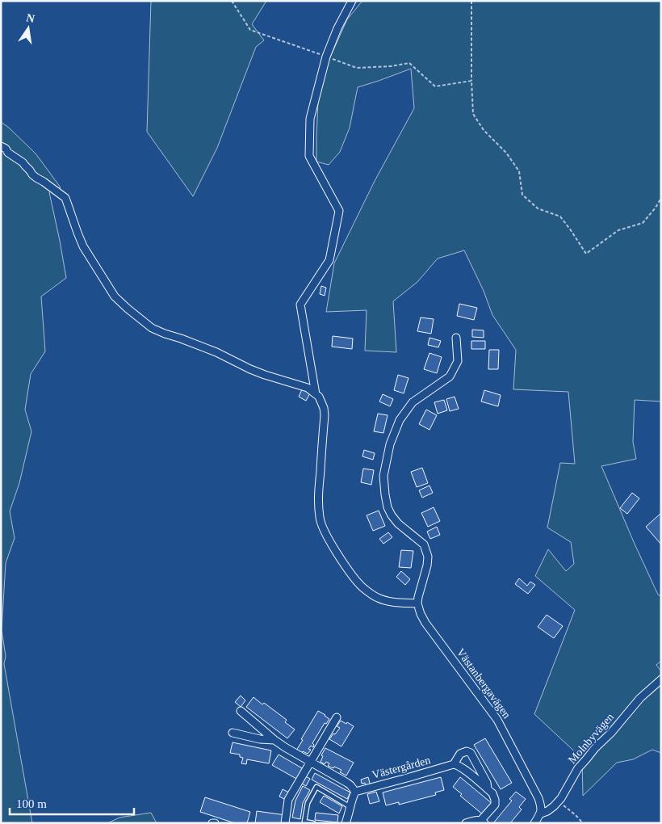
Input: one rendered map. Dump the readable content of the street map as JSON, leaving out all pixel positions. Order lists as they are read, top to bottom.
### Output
{
  "streets": {
    "street": ["Västanbergavägen", "Molnbyvägen", "Västergården"]
  },
  "crossings": [
    ["Västanbergavägen", "Molnbyvägen"]
  ],
  "scale_bar": "100 m",
  "north": "top"
}
